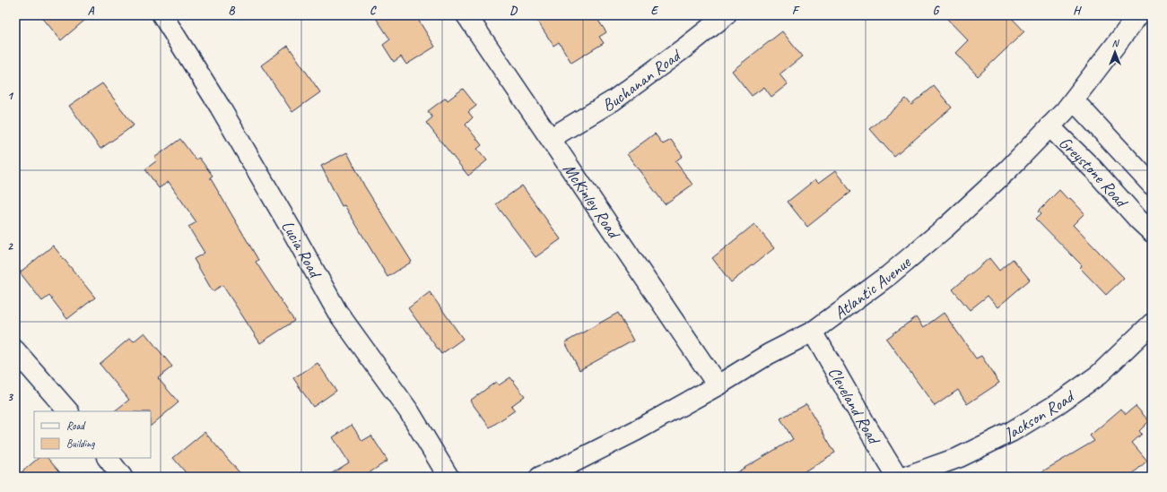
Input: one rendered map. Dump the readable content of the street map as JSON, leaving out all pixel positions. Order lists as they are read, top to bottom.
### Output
{
  "streets": {
    "street": [
      "Buchanan Road",
      "Greystone Road",
      "McKinley Road",
      "Lucia Road",
      "Atlantic Avenue",
      "Cleveland Road",
      "Jackson Road"
    ]
  },
  "crossings": [
    ["Buchanan Road", "McKinley Road"],
    ["Greystone Road", "Atlantic Avenue"],
    ["McKinley Road", "Atlantic Avenue"],
    ["Atlantic Avenue", "Cleveland Road"]
  ],
  "legend": ["Road", "Building"],
  "north": "top",
  "grid": {
    "columns": [
      "A",
      "B",
      "C",
      "D",
      "E",
      "F",
      "G",
      "H"
    ],
    "rows": ["1", "2", "3"]
  }
}
